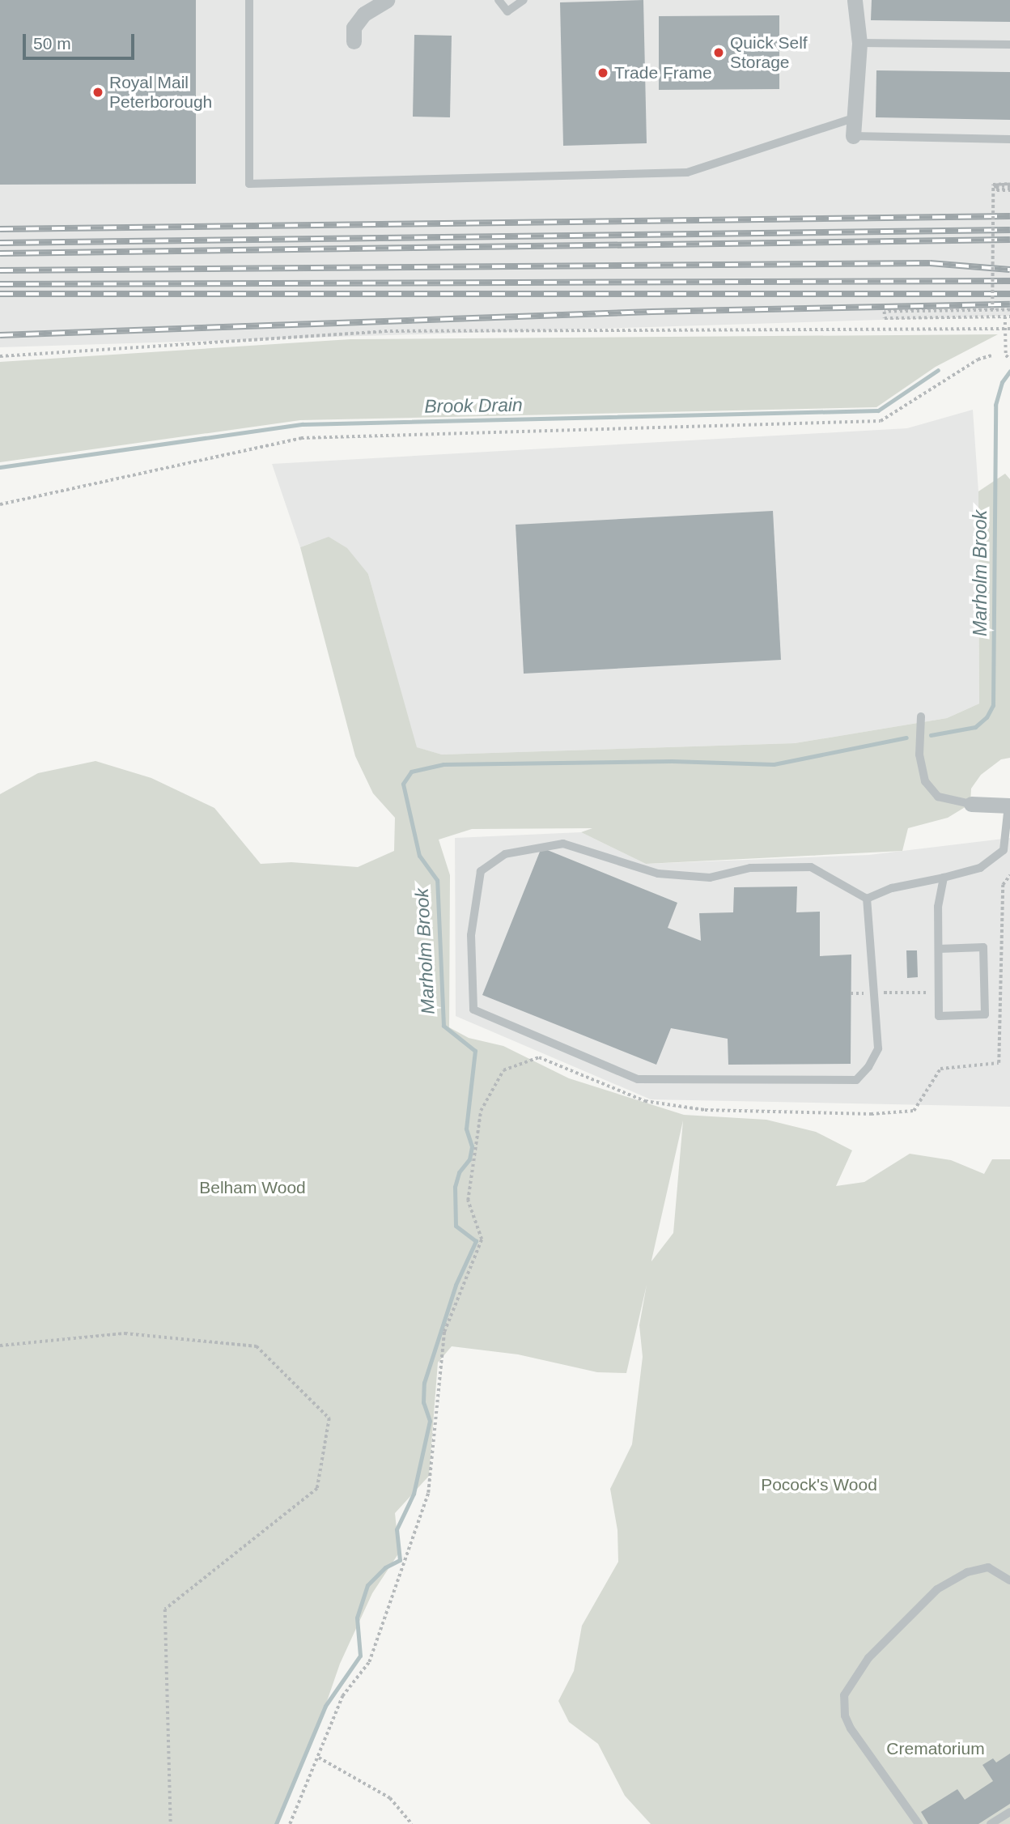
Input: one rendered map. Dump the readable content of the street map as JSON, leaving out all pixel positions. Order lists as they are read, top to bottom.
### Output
{
  "water": ["Brook Drain", "Marholm Brook"],
  "parks": ["Belham Wood", "Pocock's Wood", "Crematorium"],
  "places": ["Quick Self Storage", "Trade Frame", "Royal Mail Peterborough"],
  "scale_bar": "50 m"
}
